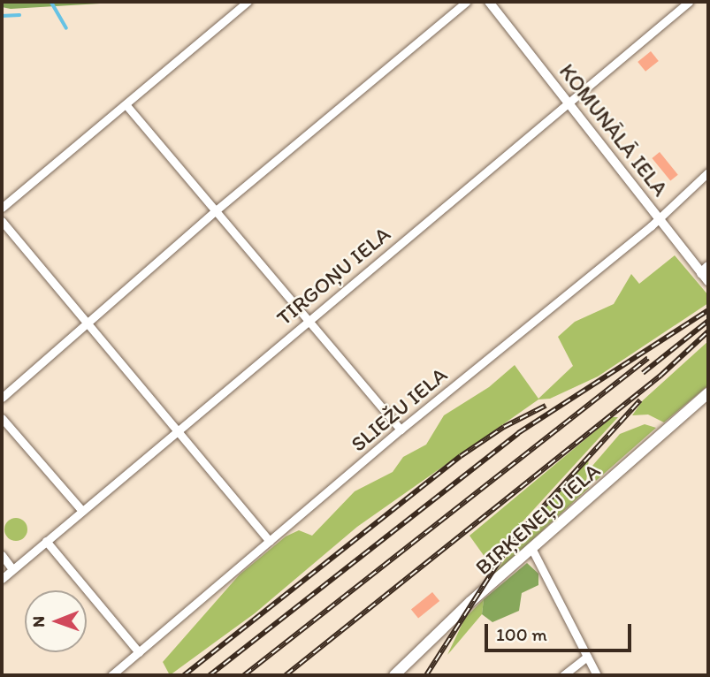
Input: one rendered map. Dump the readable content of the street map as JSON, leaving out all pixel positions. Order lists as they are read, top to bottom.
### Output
{
  "streets": {
    "main road": ["BIRĶENEĻU IELA"],
    "street": ["KOMUNĀLĀ IELA", "TIRGOŅU IELA", "SLIEŽU IELA"]
  },
  "crossings": [
    ["KOMUNĀLĀ IELA", "TIRGOŅU IELA"],
    ["KOMUNĀLĀ IELA", "SLIEŽU IELA"]
  ],
  "scale_bar": "100 m",
  "north": "left"
}
